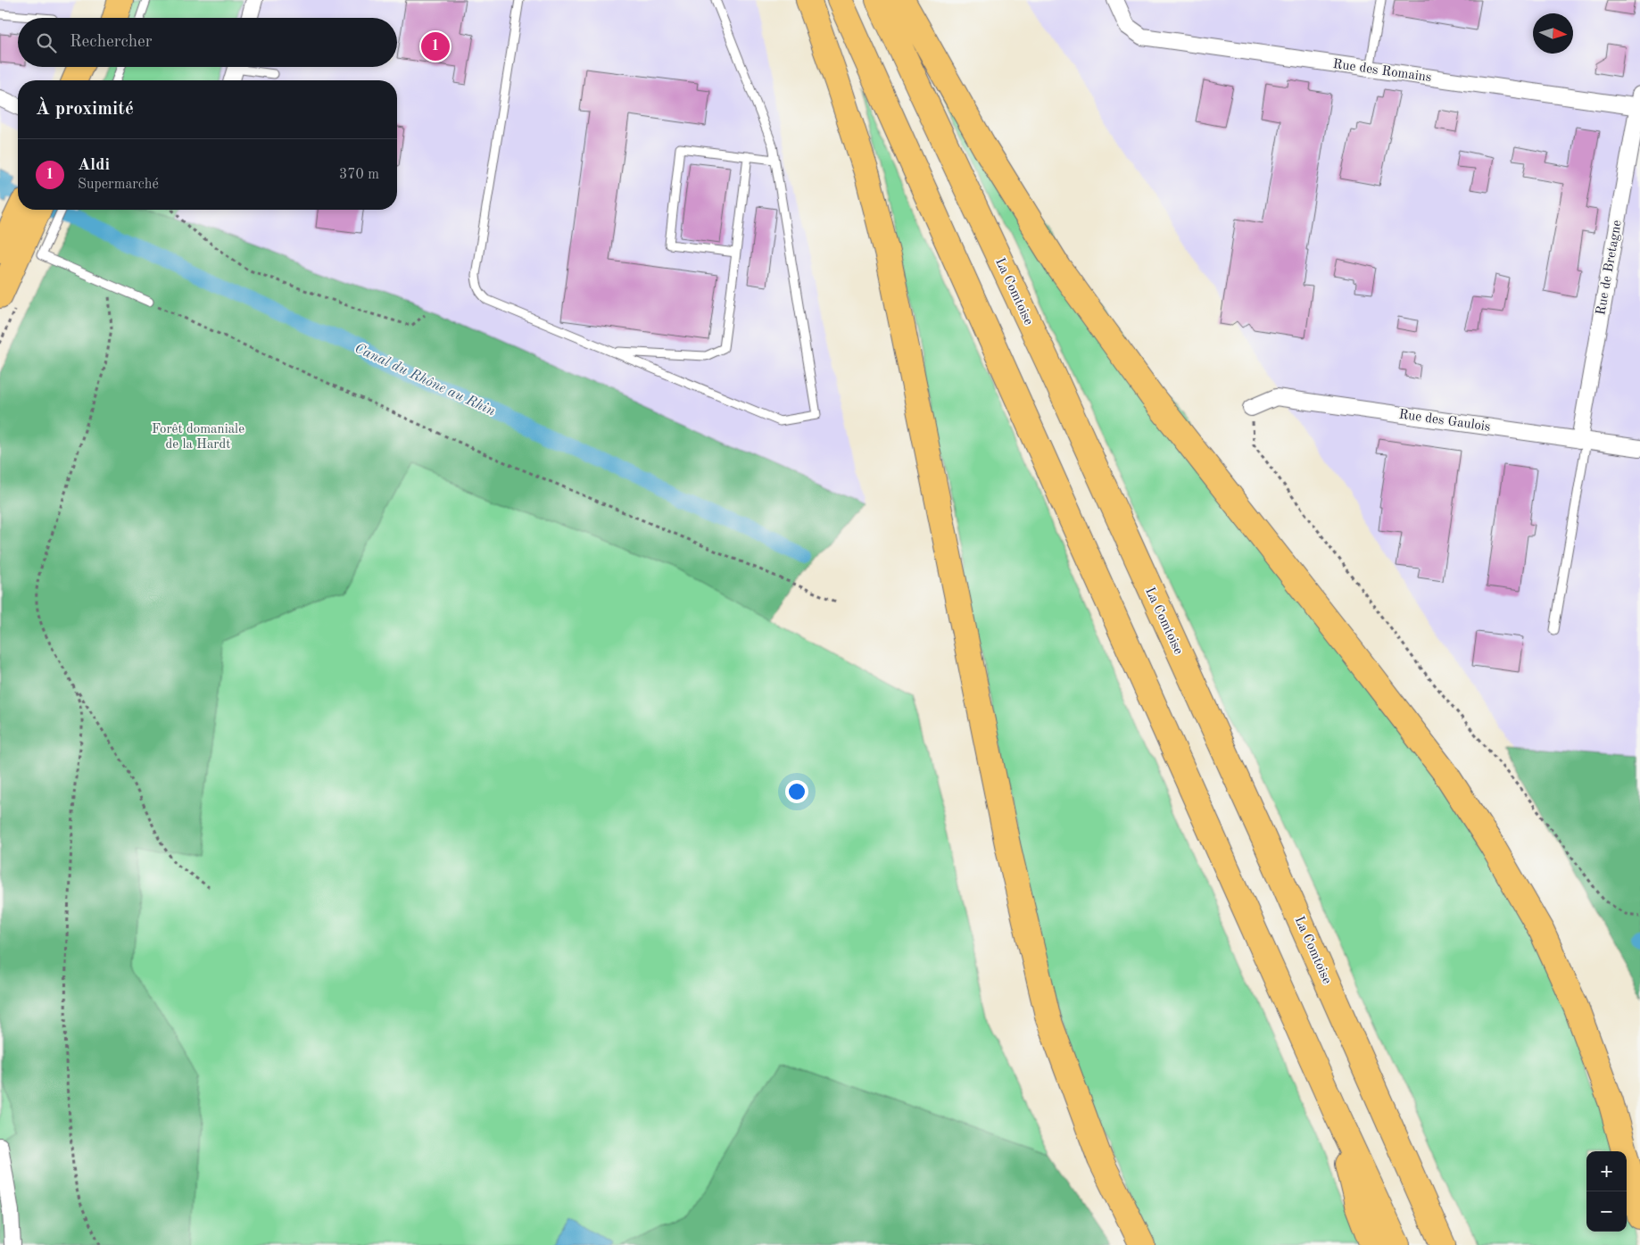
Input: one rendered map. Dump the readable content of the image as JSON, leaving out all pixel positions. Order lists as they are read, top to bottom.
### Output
{
  "streets": {
    "main road": ["La Comtoise"],
    "street": ["Rue des Romains", "Rue de Bretagne", "Rue des Gaulois"]
  },
  "crossings": [
    ["Rue des Romains", "Rue de Bretagne"],
    ["Rue de Bretagne", "Rue des Gaulois"]
  ],
  "water": ["Canal du Rhône au Rhin"],
  "parks": ["Forêt domaniale de la Hardt"],
  "north": "right",
  "page": {
    "search": "Rechercher",
    "pins": "1",
    "heading": "À proximité",
    "list": [
      {
        "mark": "1",
        "name": "Aldi",
        "note": "Supermarché",
        "value": "370 m"
      }
    ],
    "map_buttons": ["+", "−"]
  }
}
